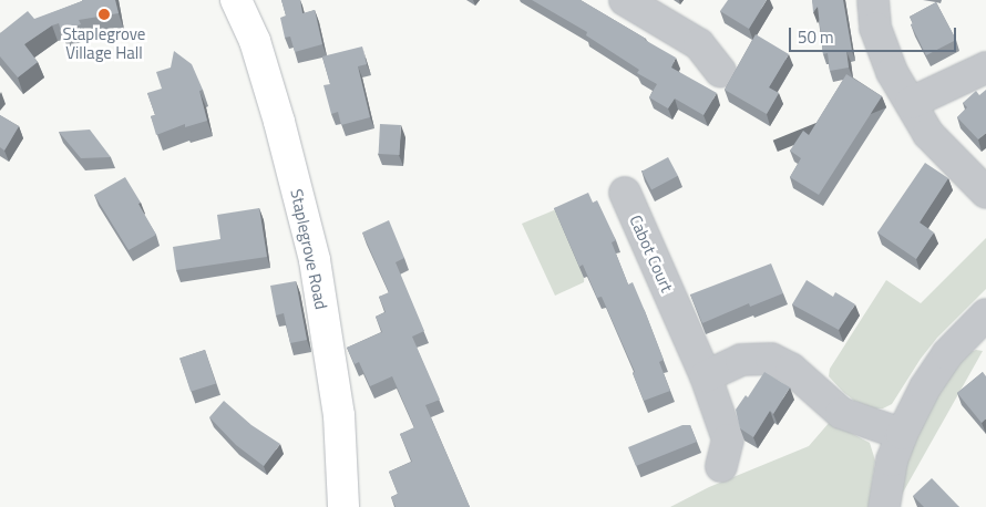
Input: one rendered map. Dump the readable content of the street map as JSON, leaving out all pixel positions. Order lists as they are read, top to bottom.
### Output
{
  "streets": {
    "main road": ["Staplegrove Road"],
    "street": ["Cabot Court"]
  },
  "places": ["Staplegrove Village Hall"],
  "scale_bar": "50 m"
}
